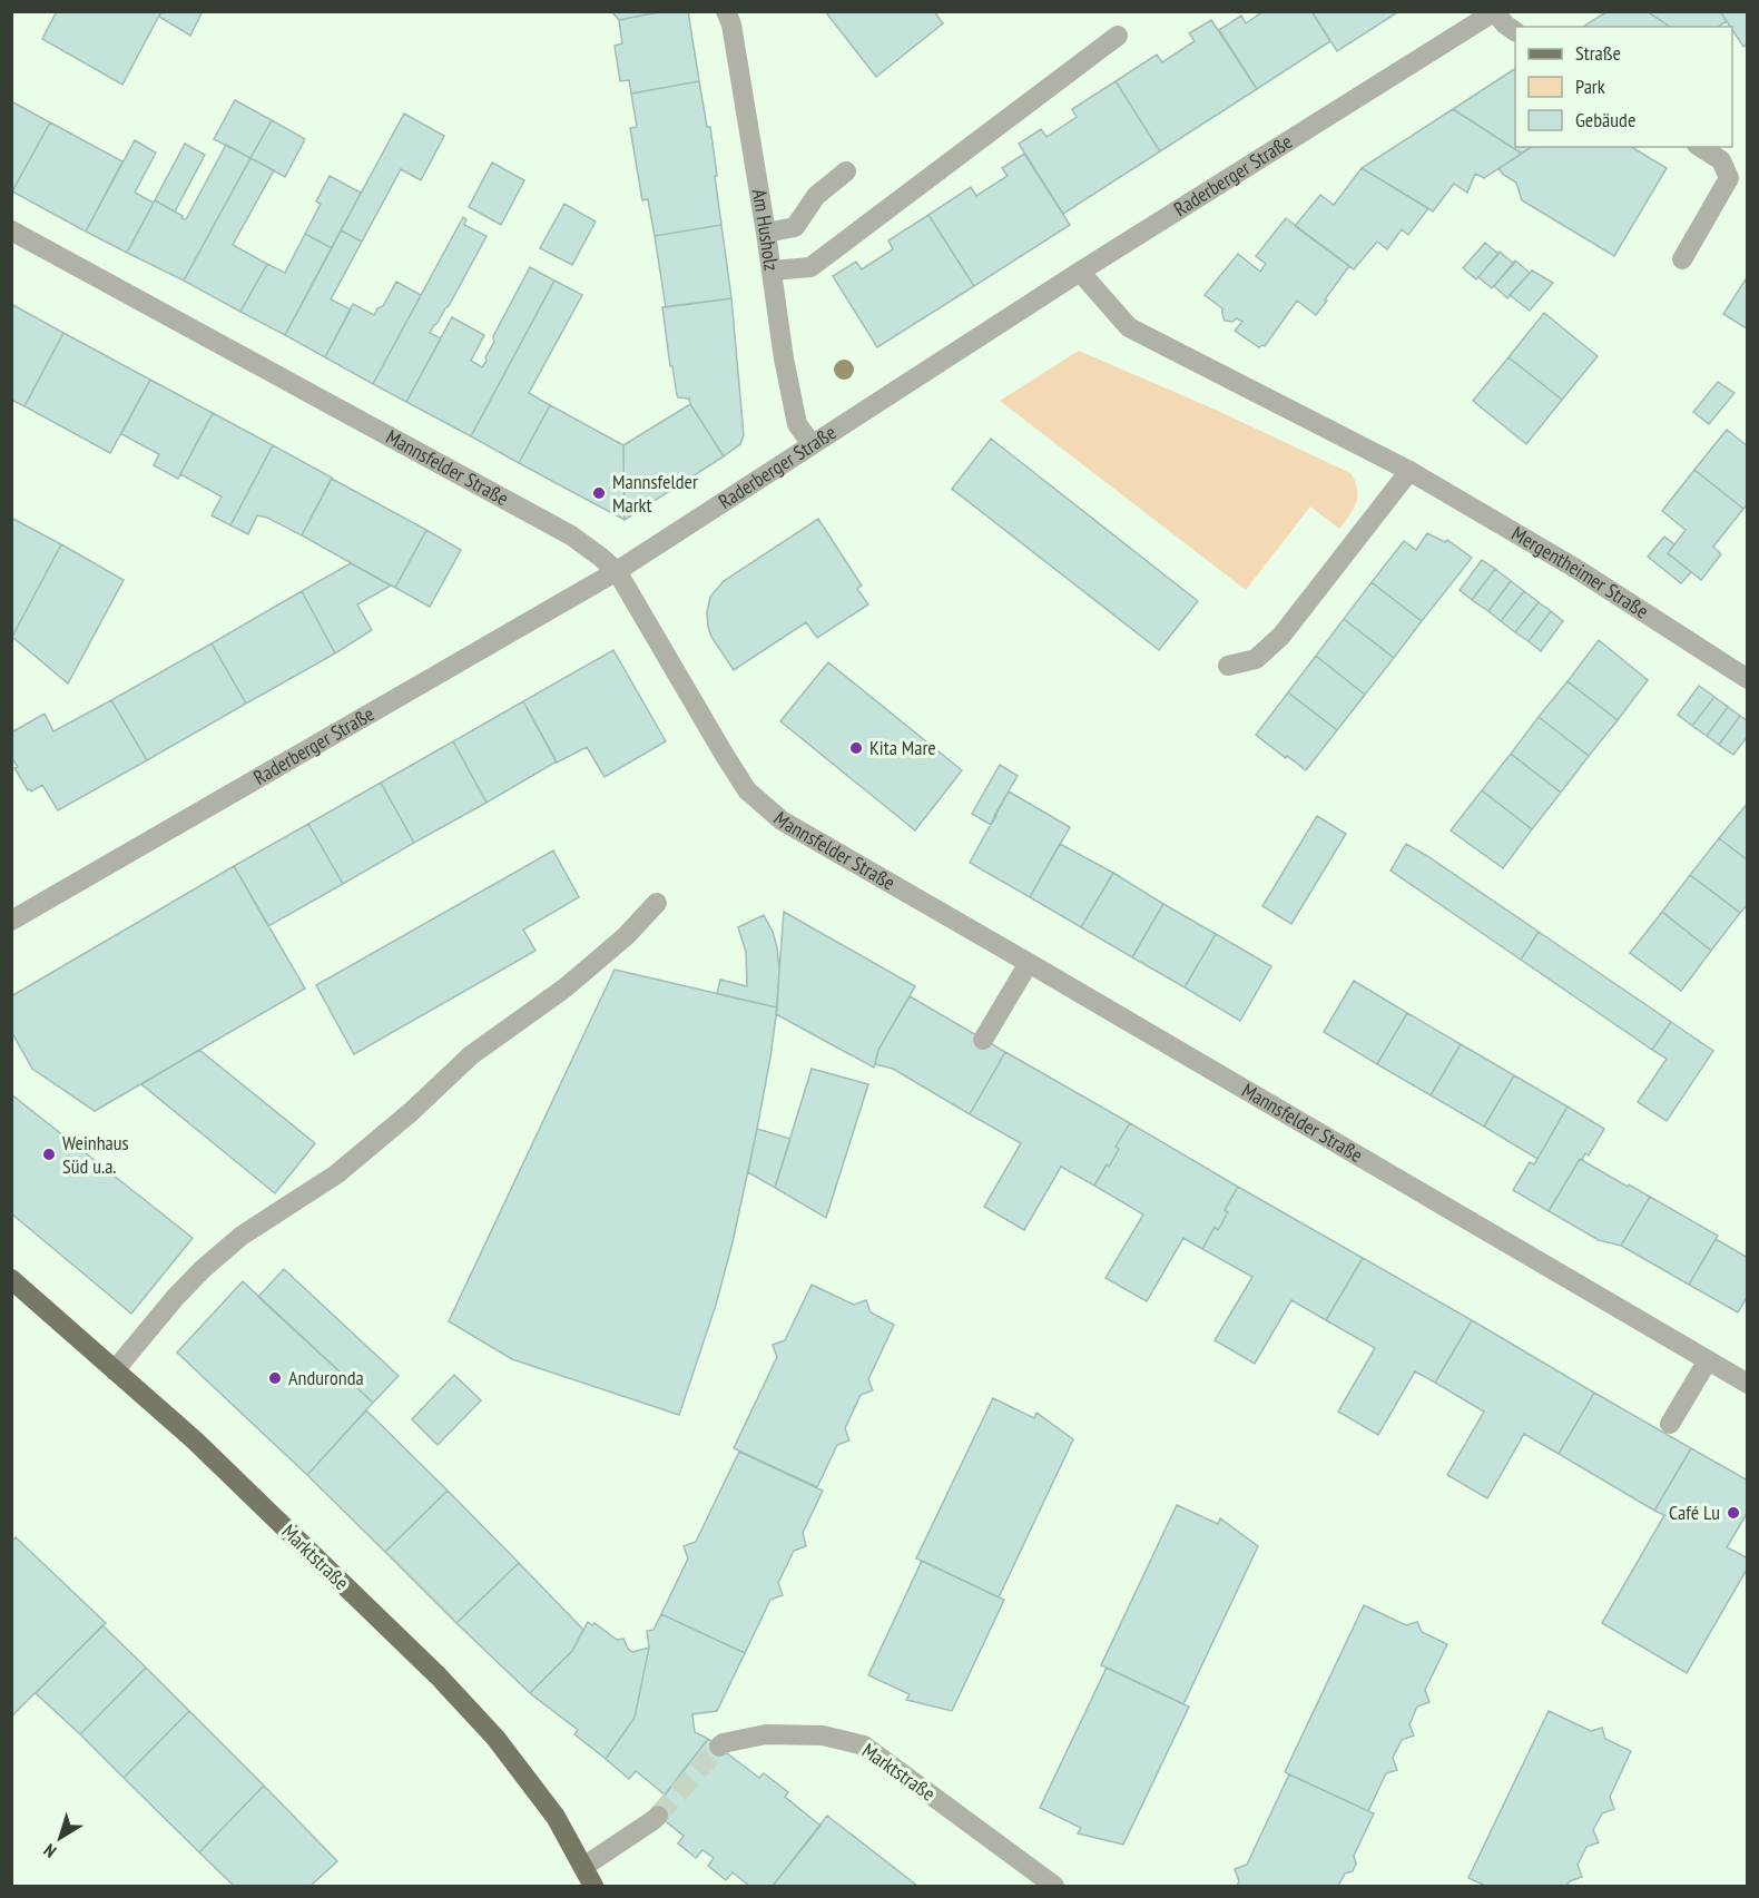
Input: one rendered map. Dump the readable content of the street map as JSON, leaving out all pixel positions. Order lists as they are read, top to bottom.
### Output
{
  "streets": {
    "main road": ["Marktstraße"],
    "street": [
      "Raderberger Straße",
      "Am Husholz",
      "Mannsfelder Straße",
      "Mergentheimer Straße"
    ]
  },
  "crossings": [
    ["Raderberger Straße", "Am Husholz"],
    ["Raderberger Straße", "Mannsfelder Straße"],
    ["Raderberger Straße", "Mergentheimer Straße"]
  ],
  "places": [
    "Mannsfelder Markt",
    "Kita Mare",
    "Weinhaus Süd u.a.",
    "Anduronda",
    "Café Lu"
  ],
  "legend": ["Straße", "Park", "Gebäude"],
  "north": "bottom left"
}
